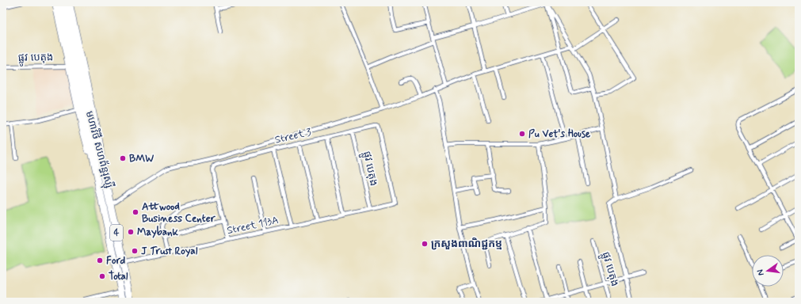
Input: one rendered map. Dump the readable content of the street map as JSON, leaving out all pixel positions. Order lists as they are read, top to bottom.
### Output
{
  "streets": {
    "highway": ["មហាវិថី សហព័ន្ធរុស្ស៊ី", "4"],
    "street": ["ផ្លូវ បេតុង", "Street 3", "Street 113A"]
  },
  "crossings": [
    ["ផ្លូវ បេតុង", "Street 3"],
    ["ផ្លូវ បេតុង", "មហាវិថី សហព័ន្ធរុស្ស៊ី"],
    ["ផ្លូវ បេតុង", "Street 113A"],
    ["ផ្លូវ បេតុង", "4"],
    ["Street 3", "Street 113A"],
    ["មហាវិថី សហព័ន្ធរុស្ស៊ី", "Street 113A"],
    ["មហាវិថី សហព័ន្ធរុស្ស៊ី", "4"]
  ],
  "places": [
    "Pu Vet's House",
    "BMW",
    "Attwood Business Center",
    "Maybank",
    "ក្រសួងពាណិជ្ជកម្ម",
    "J Trust Royal",
    "Ford",
    "Total"
  ],
  "north": "left"
}
